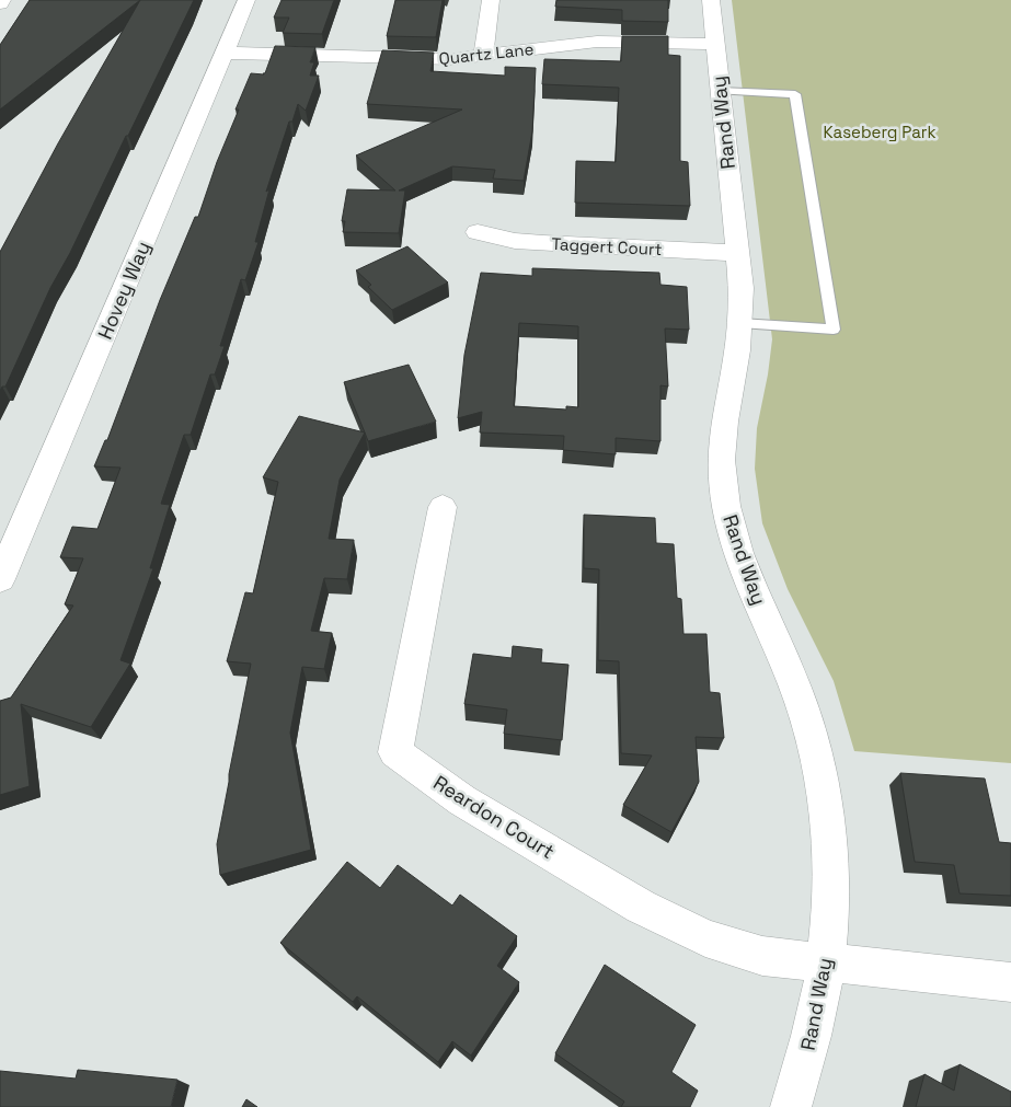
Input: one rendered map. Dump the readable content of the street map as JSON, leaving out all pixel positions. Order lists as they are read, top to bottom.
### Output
{
  "streets": {
    "street": [
      "Quartz Lane",
      "Rand Way",
      "Taggert Court",
      "Hovey Way",
      "Reardon Court"
    ]
  },
  "crossings": [
    ["Quartz Lane", "Rand Way"],
    ["Quartz Lane", "Hovey Way"],
    ["Rand Way", "Taggert Court"],
    ["Rand Way", "Reardon Court"]
  ],
  "parks": ["Kaseberg Park"]
}
